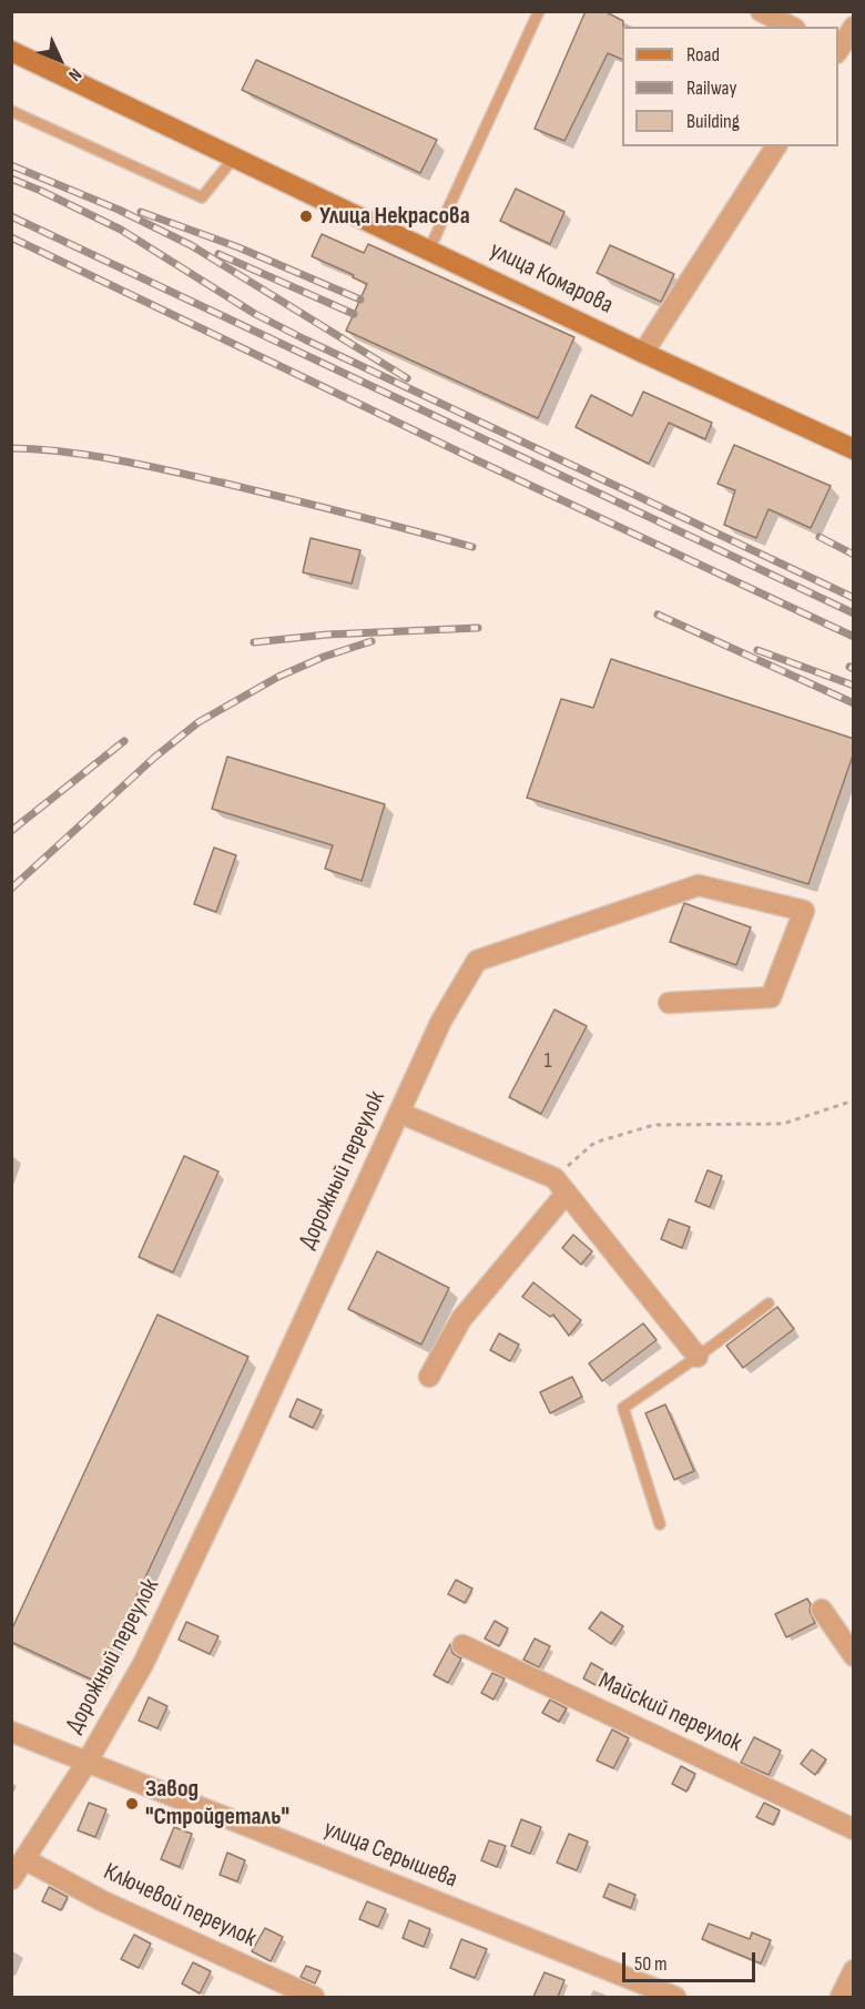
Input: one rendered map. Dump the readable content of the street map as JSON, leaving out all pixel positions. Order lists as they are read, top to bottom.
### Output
{
  "streets": {
    "main road": ["улица Комарова"],
    "street": [
      "Дорожный переулок",
      "Майский переулок",
      "улица Серышева",
      "Ключевой переулок"
    ]
  },
  "crossings": [
    ["Дорожный переулок", "улица Серышева"],
    ["Дорожный переулок", "Ключевой переулок"]
  ],
  "places": ["Улица Некрасова", "Завод \"Стройдеталь\""],
  "house_numbers": ["1"],
  "legend": ["Road", "Railway", "Building"],
  "scale_bar": "50 m",
  "north": "bottom right"
}
